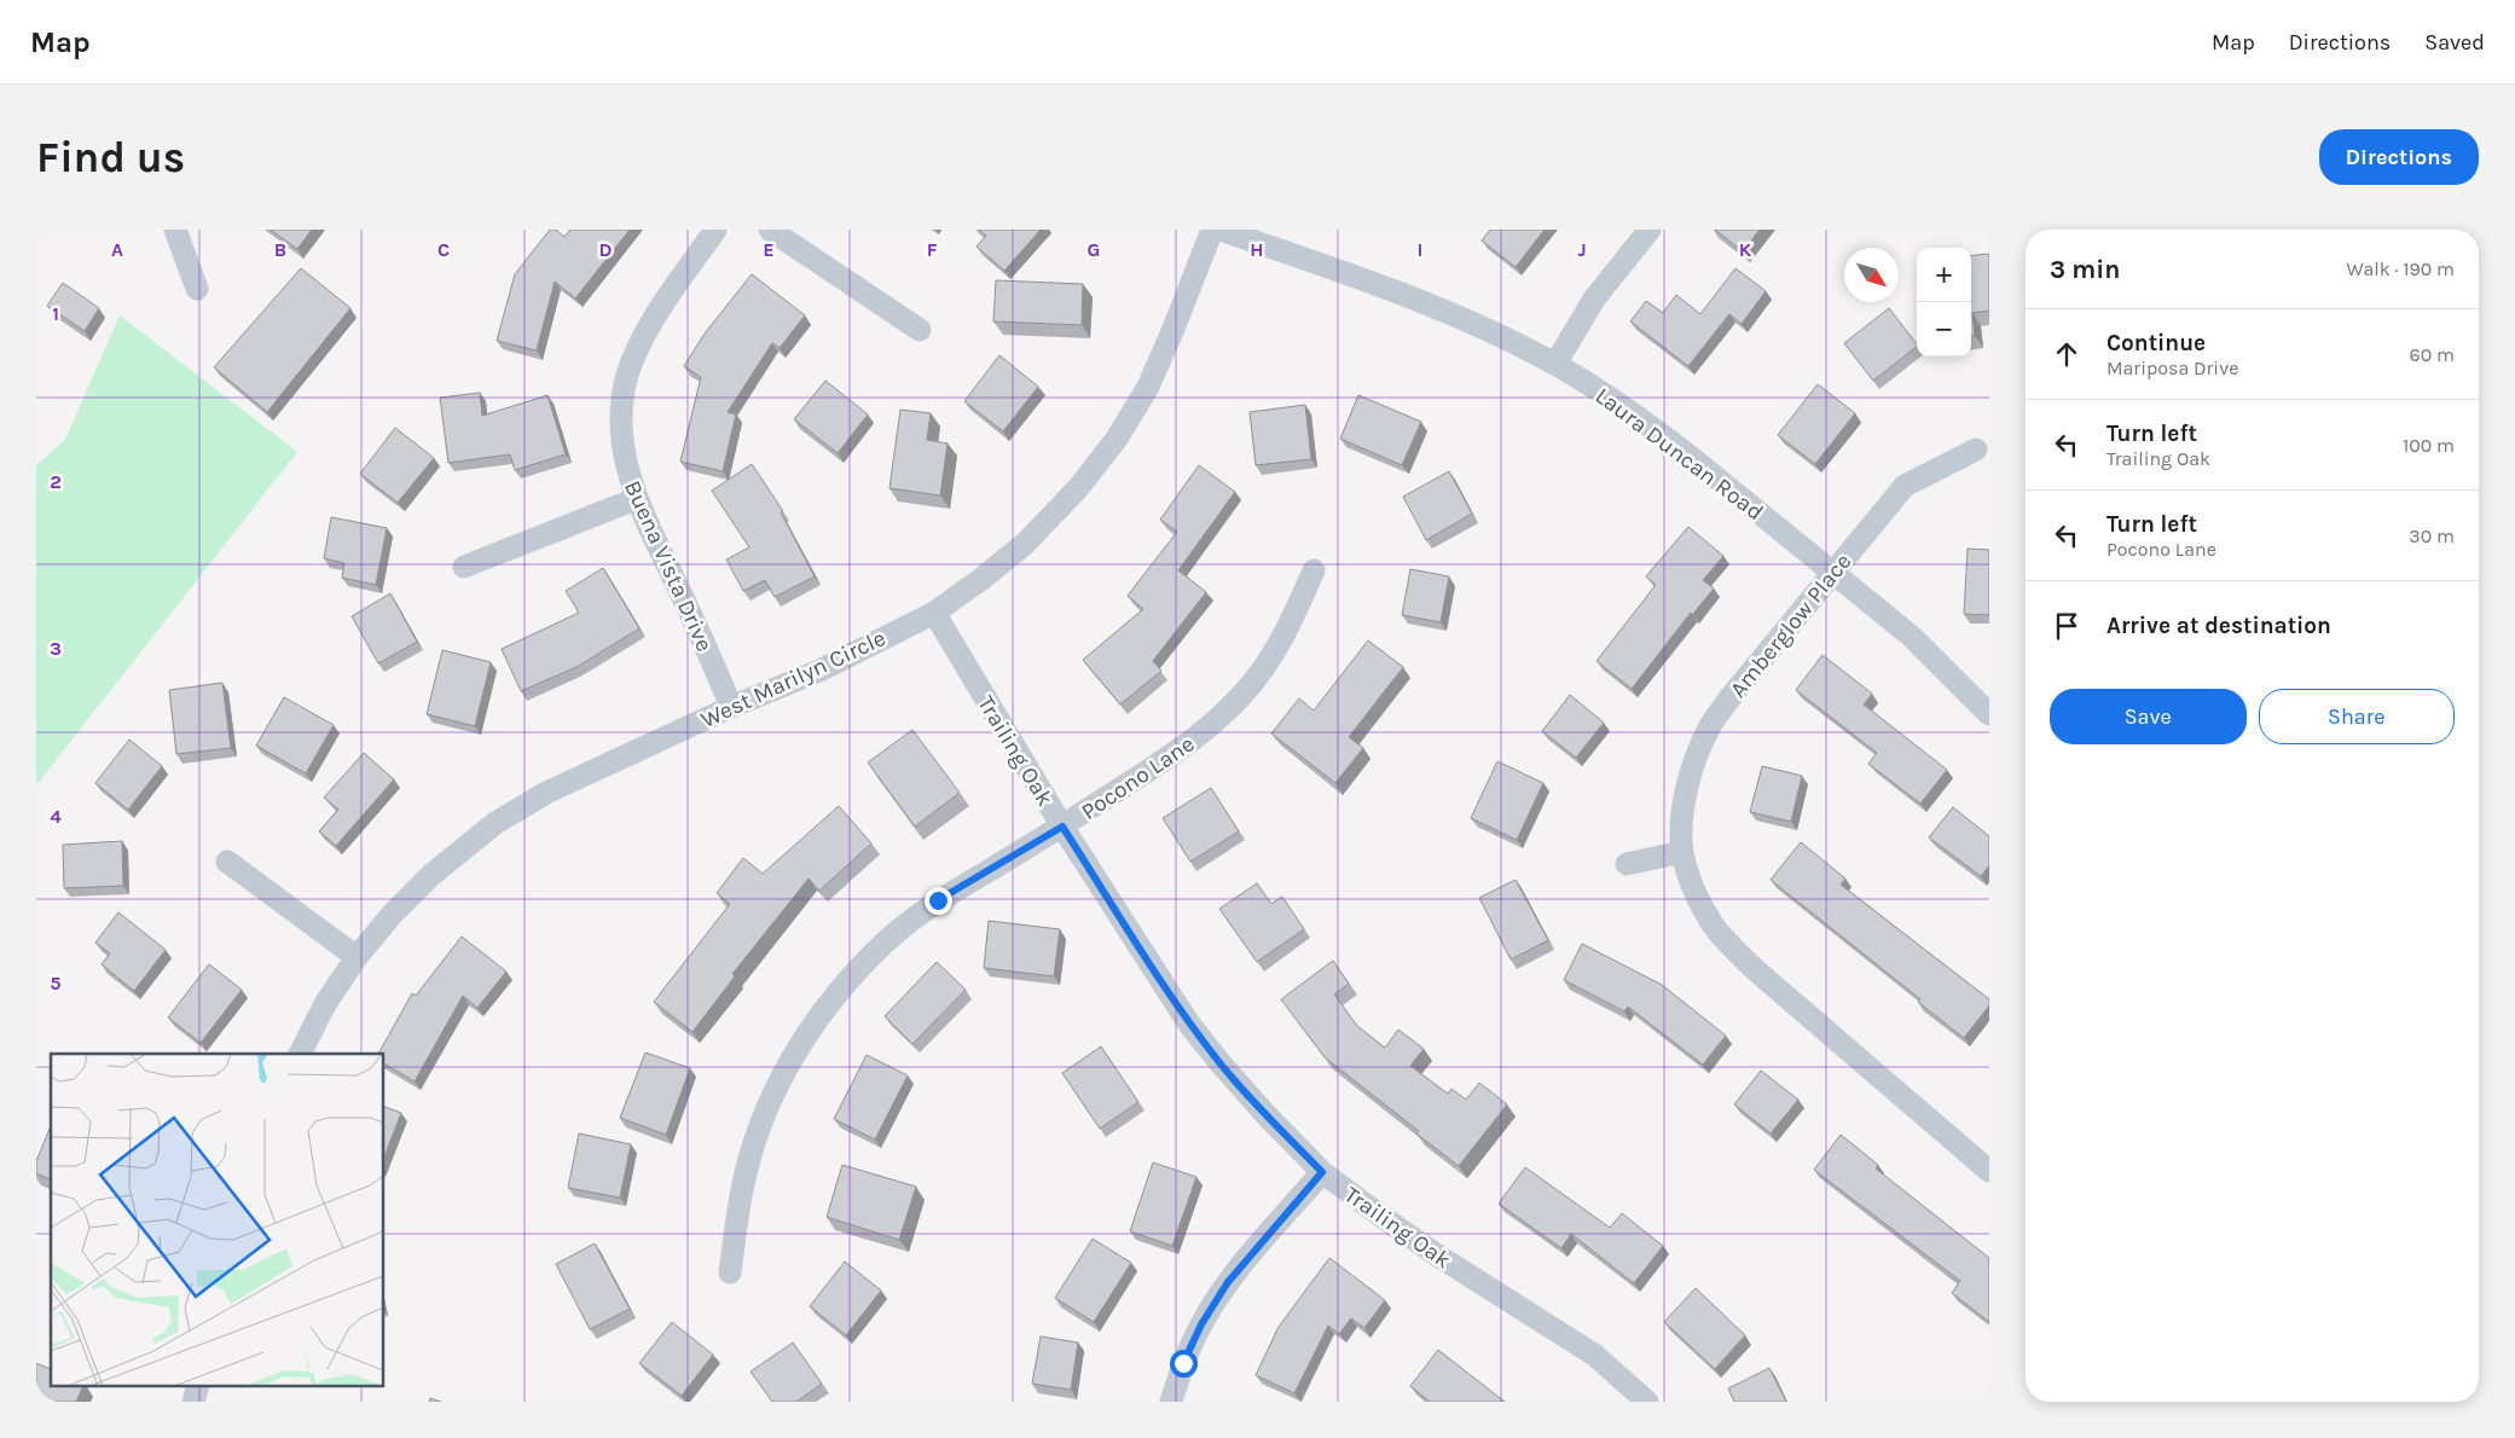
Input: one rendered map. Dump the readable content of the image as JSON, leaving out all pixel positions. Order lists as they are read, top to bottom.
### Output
{
  "streets": {
    "street": [
      "Laura Duncan Road",
      "Buena Vista Drive",
      "Amberglow Place",
      "West Marilyn Circle",
      "Trailing Oak",
      "Pocono Lane"
    ]
  },
  "crossings": [
    ["Laura Duncan Road", "Amberglow Place"],
    ["Buena Vista Drive", "West Marilyn Circle"],
    ["West Marilyn Circle", "Trailing Oak"],
    ["Trailing Oak", "Pocono Lane"]
  ],
  "north": "bottom right",
  "page": {
    "header": "Map",
    "nav": ["Map", "Directions", "Saved"],
    "buttons": [
      "Directions",
      ["Save", "Share"]
    ],
    "title": "Find us",
    "heading": ["3 min", "Walk · 190 m"],
    "map_buttons": ["+", "−"],
    "list": [
      ["Continue", "Mariposa Drive", "60 m"],
      ["Turn left", "Trailing Oak", "100 m"],
      ["Turn left", "Pocono Lane", "30 m"],
      "Arrive at destination"
    ]
  },
  "grid": {
    "columns": [
      "A",
      "B",
      "C",
      "D",
      "E",
      "F",
      "G",
      "H",
      "I",
      "J",
      "K"
    ],
    "rows": [
      "1",
      "2",
      "3",
      "4",
      "5"
    ]
  }
}
